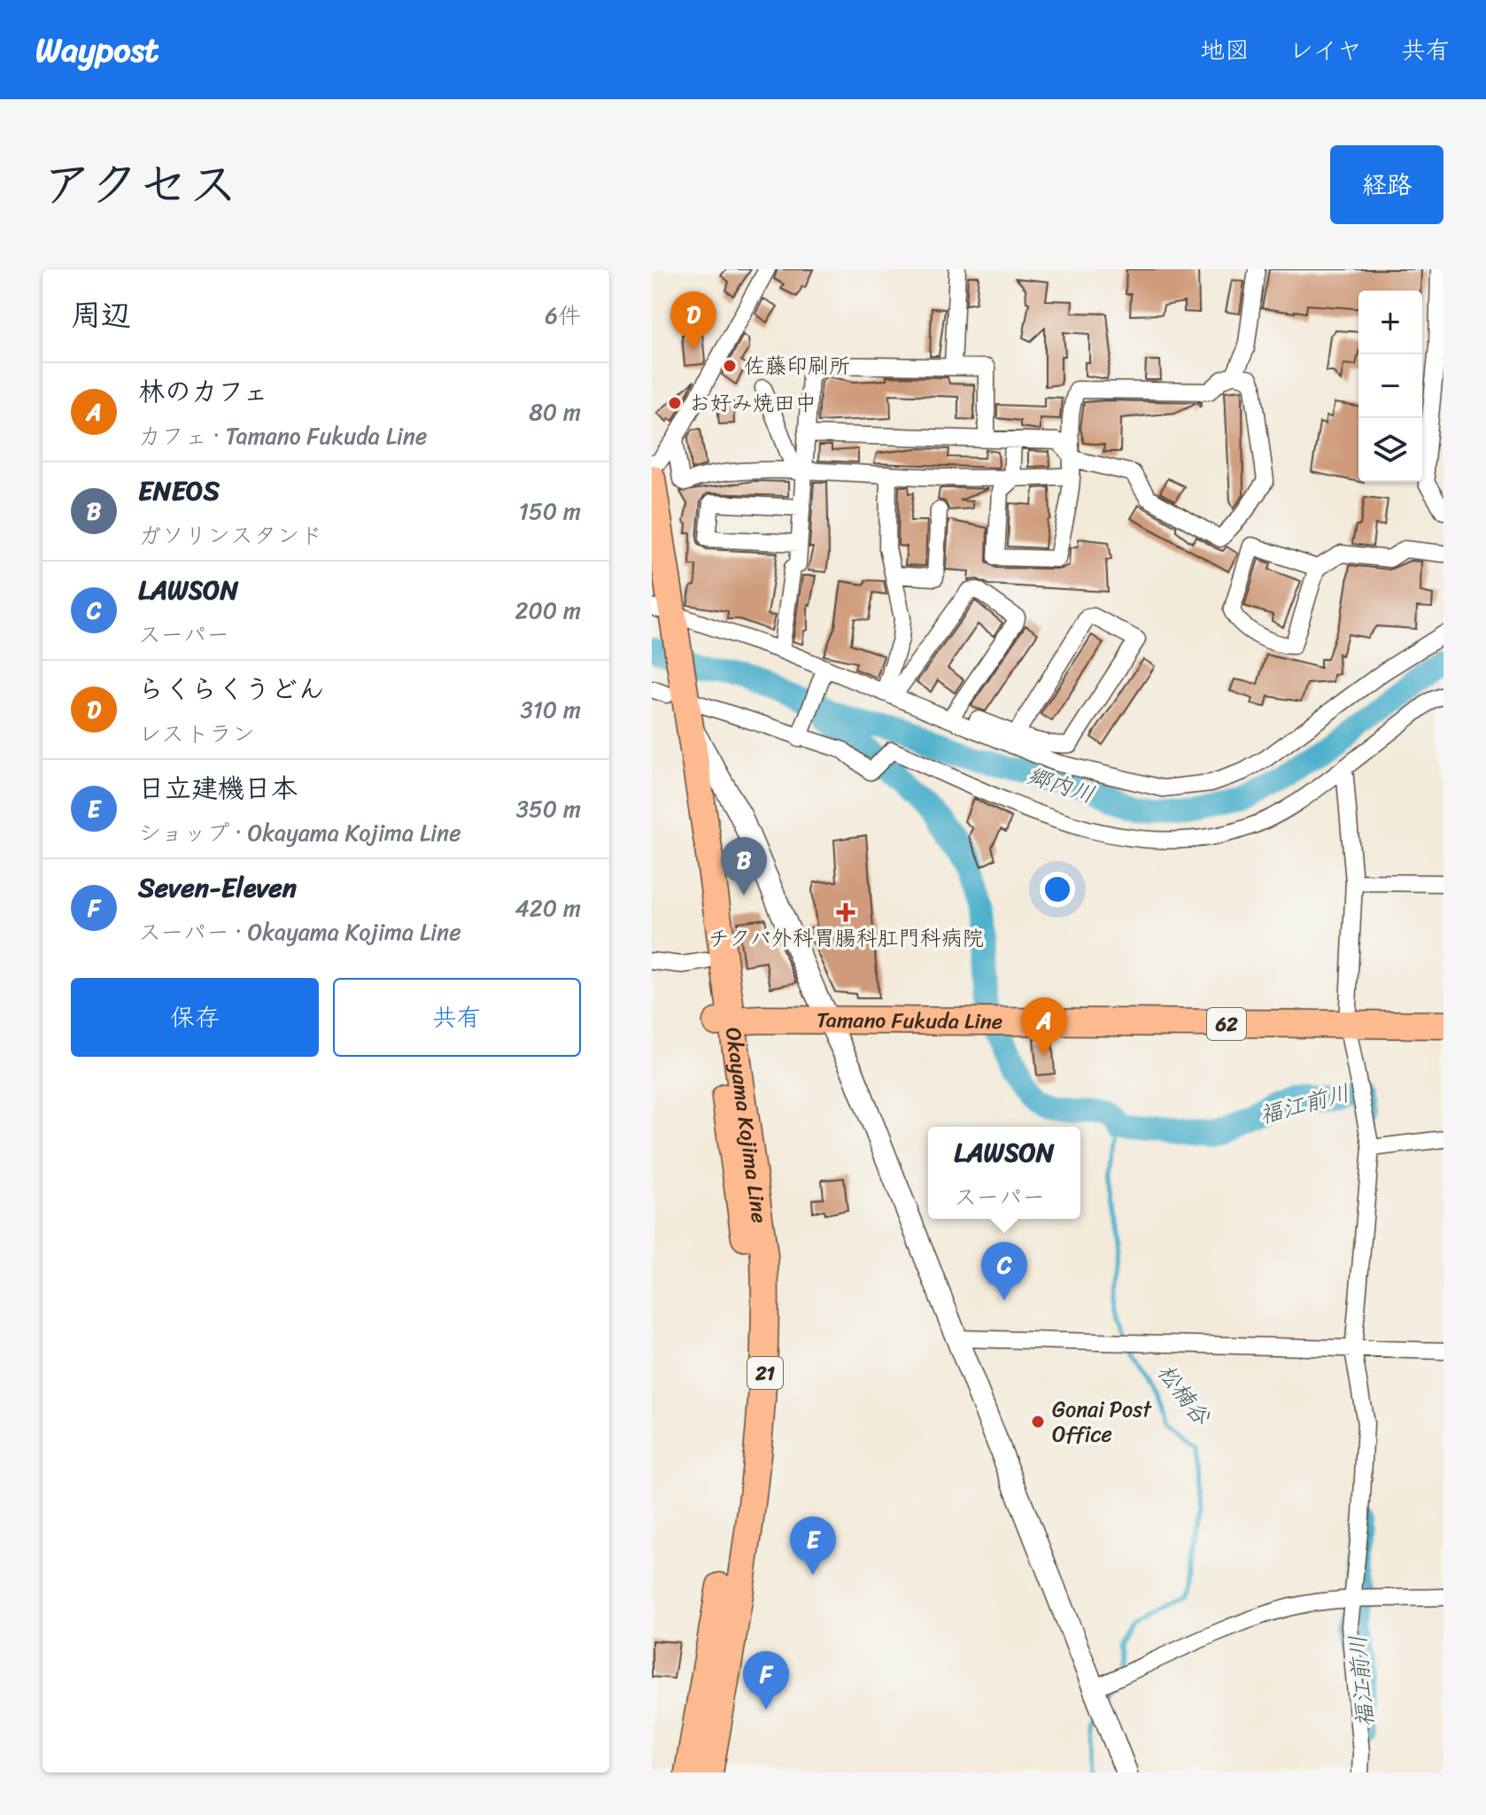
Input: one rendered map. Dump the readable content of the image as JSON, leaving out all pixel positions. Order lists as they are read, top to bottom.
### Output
{
  "streets": {
    "main road": [
      "Tamano Fukuda Line",
      "62",
      "Okayama Kojima Line",
      "21"
    ]
  },
  "crossings": [
    ["Tamano Fukuda Line", "Okayama Kojima Line"]
  ],
  "water": ["郷内川", "福江前川", "松楠谷"],
  "places": {
    "other": ["佐藤印刷所", "お好み焼田中", "Gonai Post Office"],
    "health": ["チクバ外科胃腸科肛門科病院"]
  },
  "page": {
    "header": "Waypost",
    "nav": ["地図", "レイヤ", "共有"],
    "title": "アクセス",
    "buttons": [
      "経路",
      ["保存", "共有"]
    ],
    "heading": ["周辺", "6件"],
    "map_buttons": ["+", "−"],
    "pins": [
      "D",
      "B",
      "A",
      "C",
      "E",
      "F"
    ],
    "list": [
      {
        "mark": "A",
        "name": "林のカフェ",
        "note": "カフェ · Tamano Fukuda Line",
        "value": "80 m"
      },
      {
        "mark": "B",
        "name": "ENEOS",
        "note": "ガソリンスタンド",
        "value": "150 m"
      },
      {
        "mark": "C",
        "name": "LAWSON",
        "note": "スーパー",
        "value": "200 m"
      },
      {
        "mark": "D",
        "name": "らくらくうどん",
        "note": "レストラン",
        "value": "310 m"
      },
      {
        "mark": "E",
        "name": "日立建機日本",
        "note": "ショップ · Okayama Kojima Line",
        "value": "350 m"
      },
      {
        "mark": "F",
        "name": "Seven-Eleven",
        "note": "スーパー · Okayama Kojima Line",
        "value": "420 m"
      }
    ],
    "popup": ["LAWSON", "スーパー"]
  }
}
